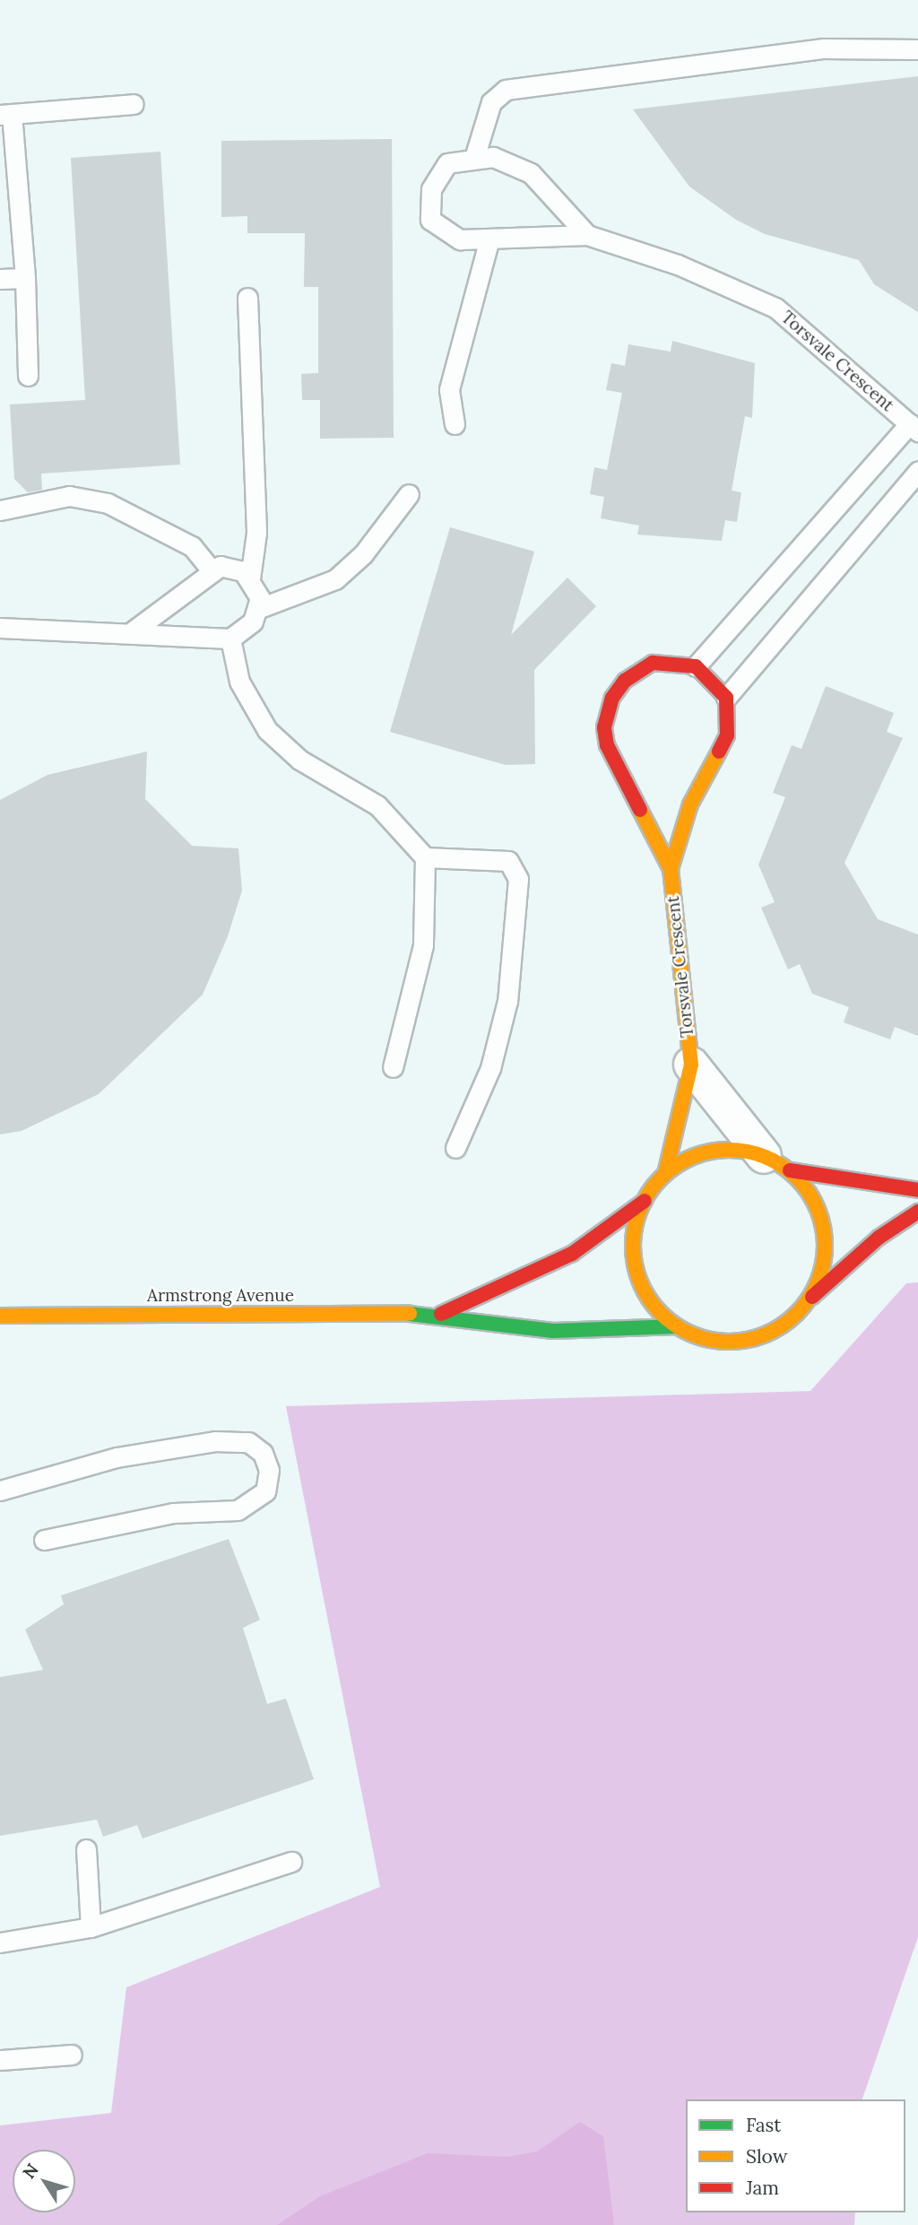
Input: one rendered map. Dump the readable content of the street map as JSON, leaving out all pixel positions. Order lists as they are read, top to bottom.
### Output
{
  "streets": {
    "street": ["Torsvale Crescent", "Armstrong Avenue"]
  },
  "crossings": [
    ["Torsvale Crescent", "Armstrong Avenue"]
  ],
  "legend": ["Fast", "Slow", "Jam"],
  "north": "top left"
}
